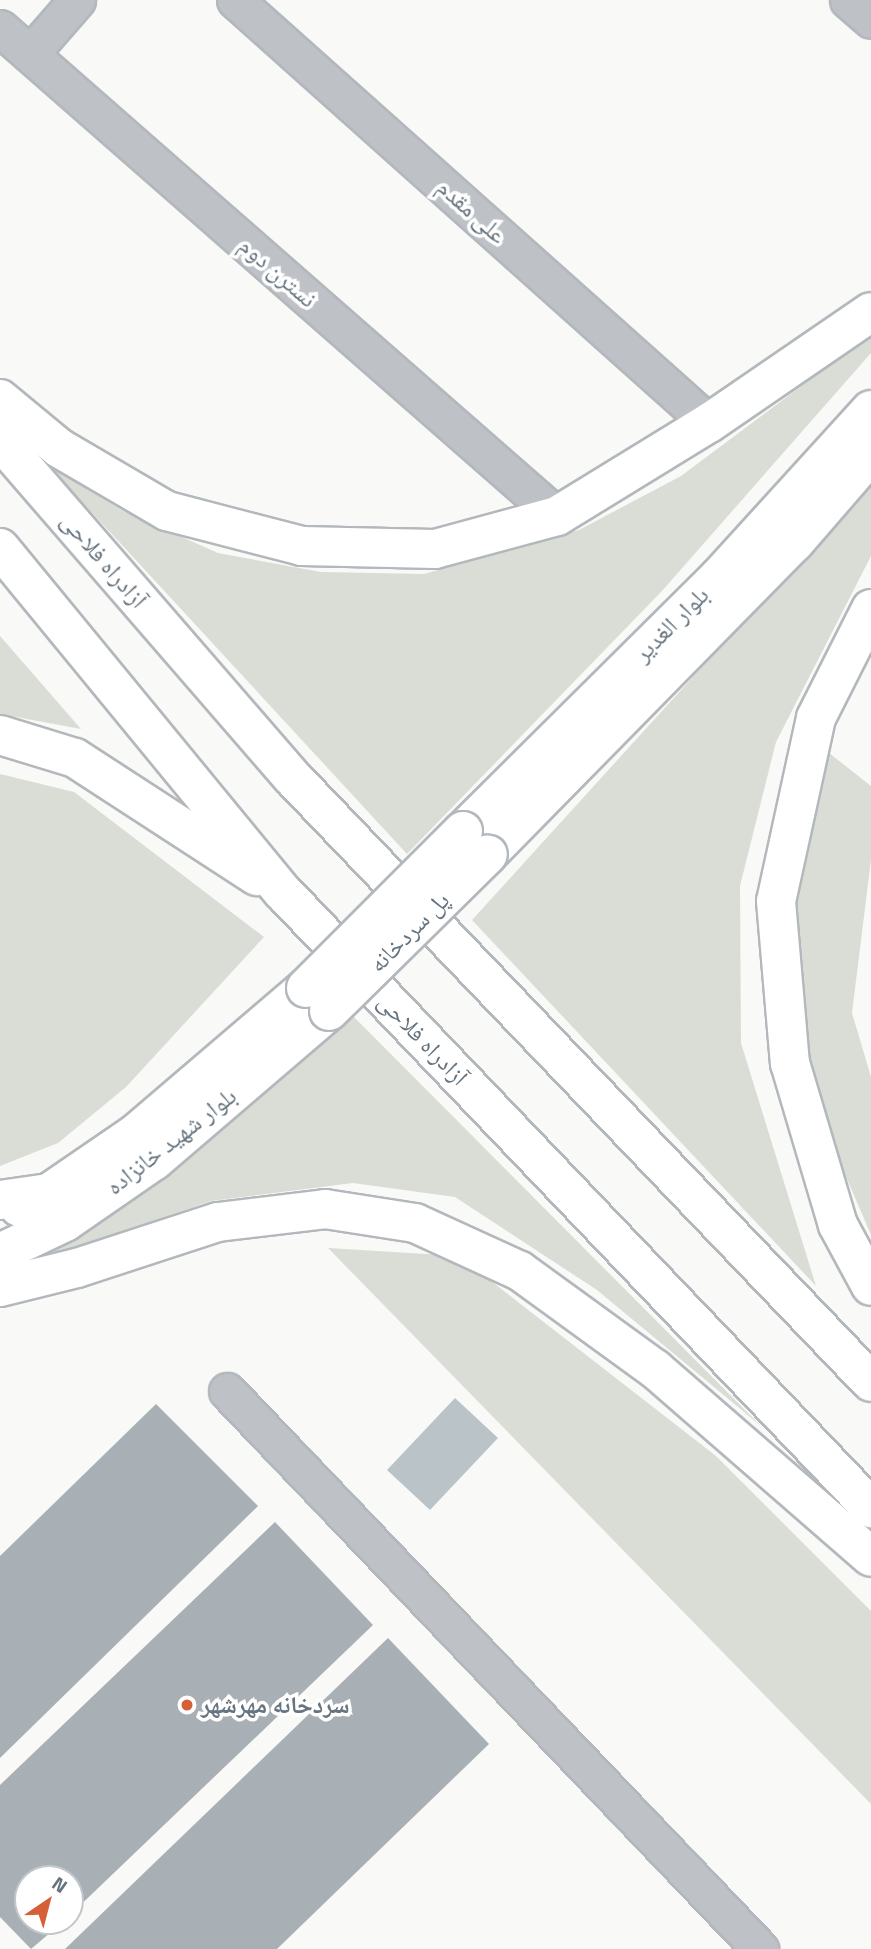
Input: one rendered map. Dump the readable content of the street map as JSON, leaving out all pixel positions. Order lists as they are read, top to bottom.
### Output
{
  "streets": {
    "main road": [
      "آزادراه فلاحی",
      "بلوار الغدیر",
      "پل سردخانه",
      "بلوار شهید خانزاده"
    ],
    "street": ["علی مقدم", "نسترن دوم"]
  },
  "crossings": [
    ["بلوار الغدیر", "پل سردخانه"],
    ["پل سردخانه", "بلوار شهید خانزاده"]
  ],
  "places": ["سردخانه مهرشهر"],
  "north": "top right"
}
